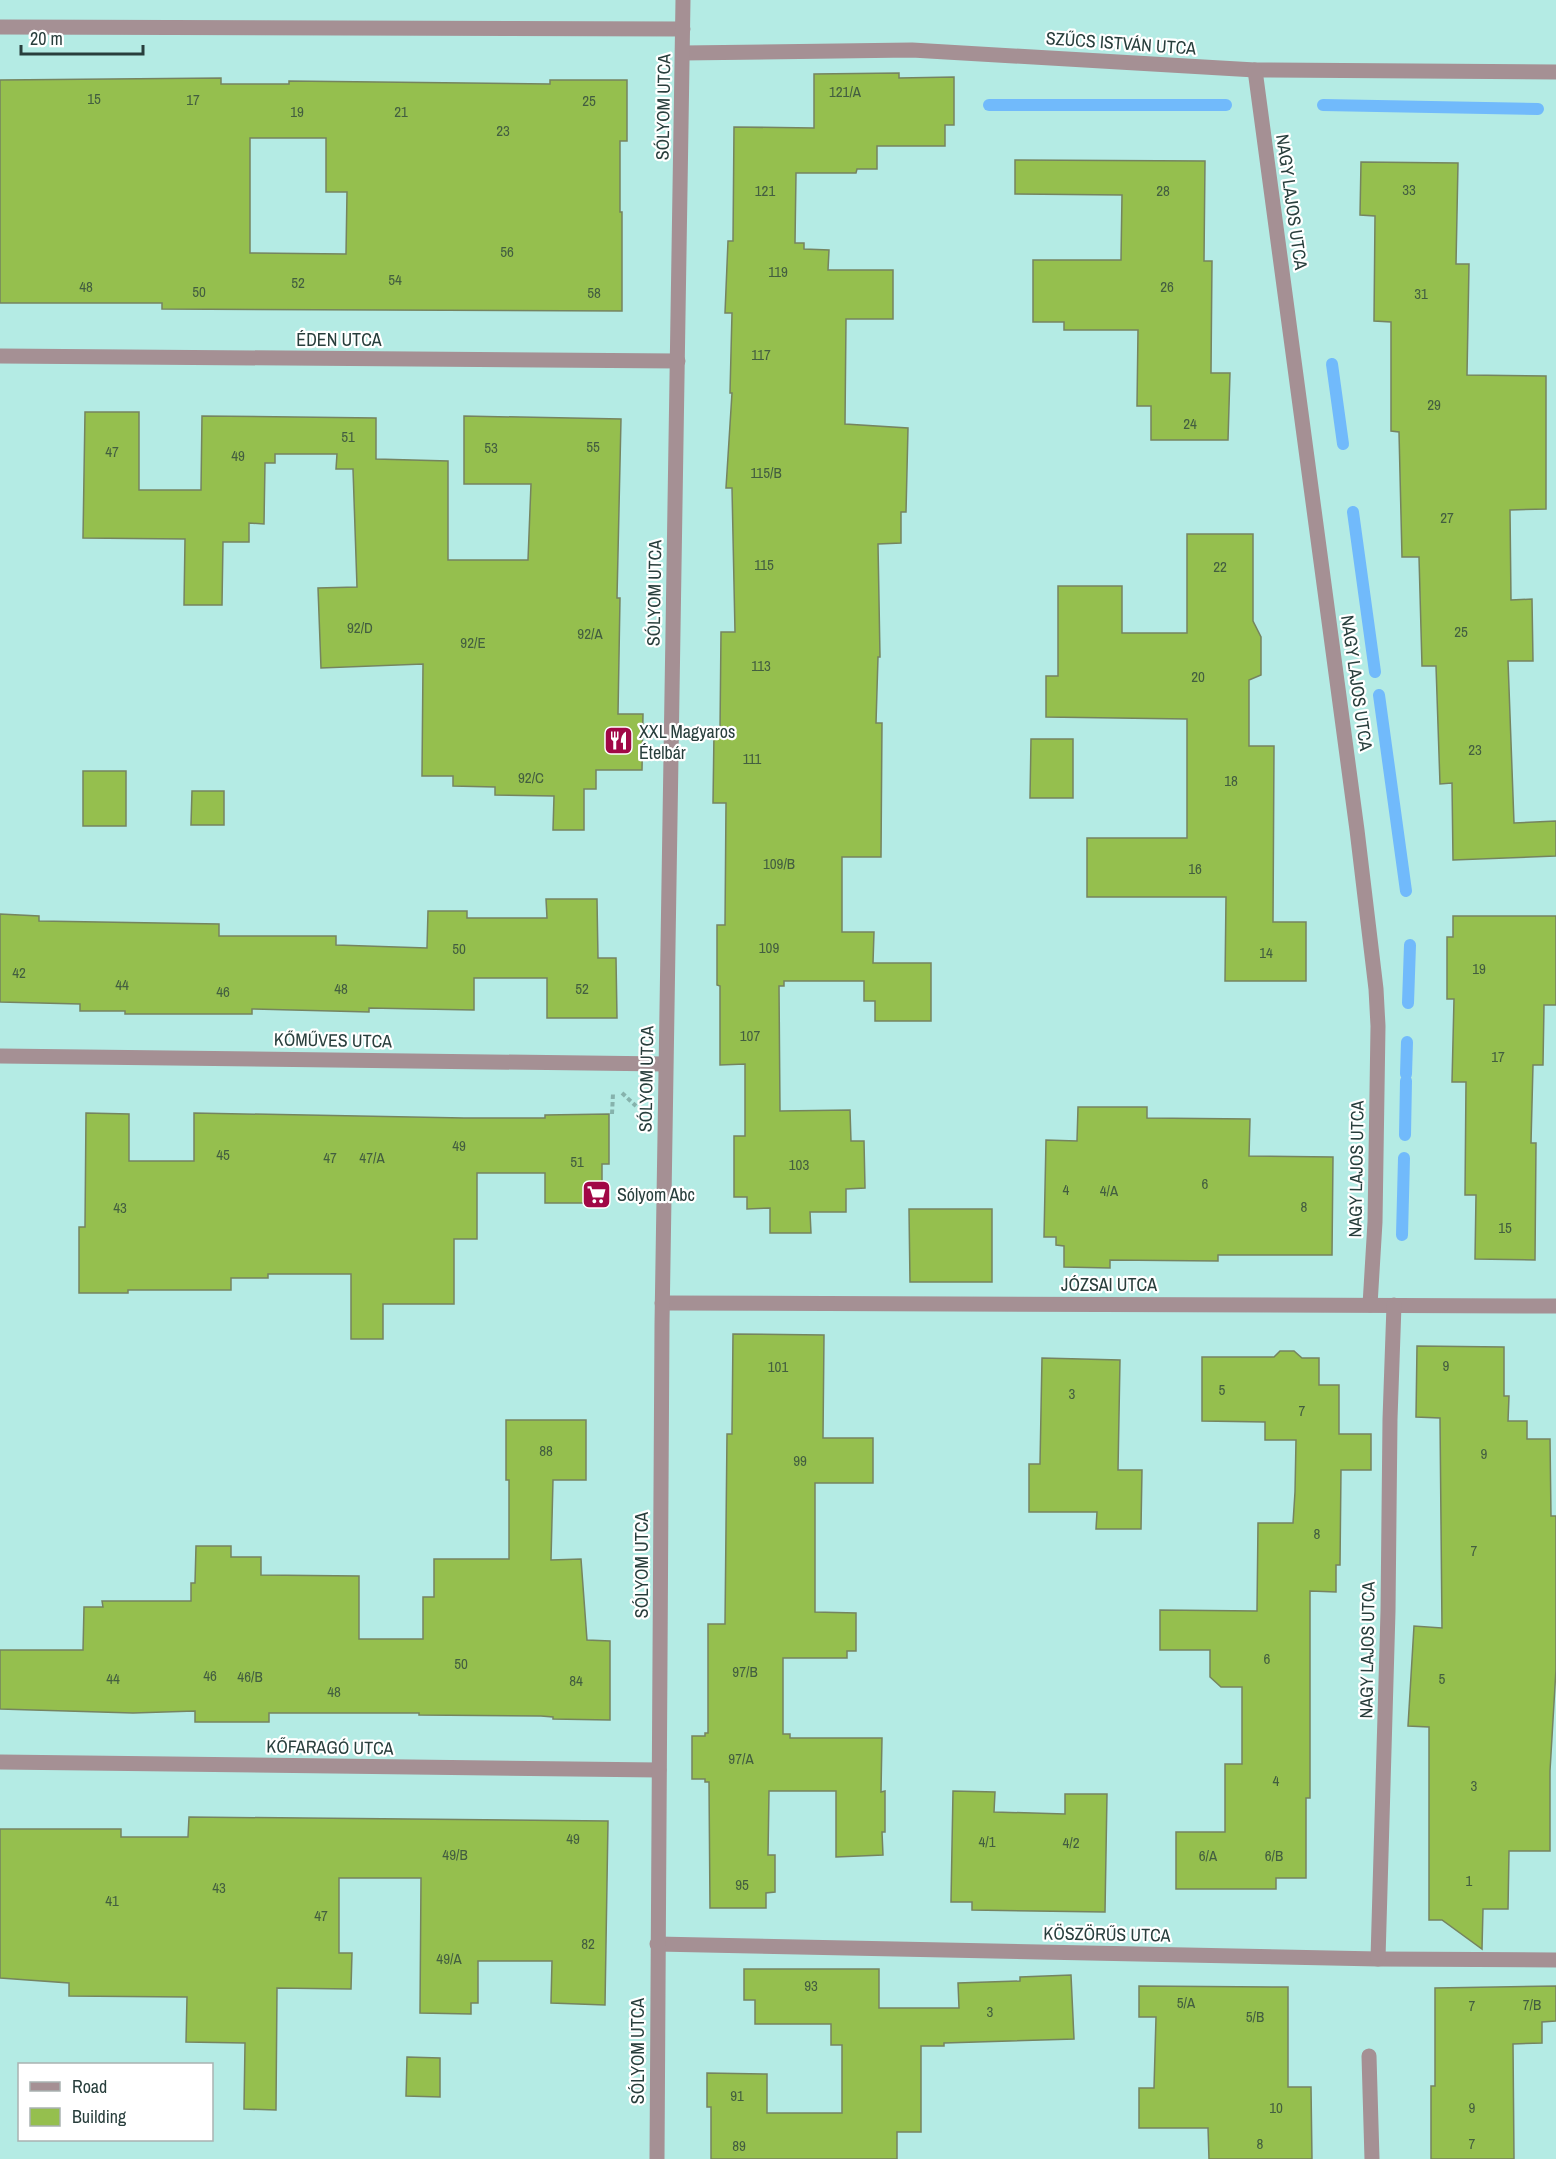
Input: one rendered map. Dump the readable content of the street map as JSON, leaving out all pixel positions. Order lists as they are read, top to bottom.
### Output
{
  "streets": {
    "street": [
      "SZŰCS ISTVÁN UTCA",
      "SÓLYOM UTCA",
      "NAGY LAJOS UTCA",
      "ÉDEN UTCA",
      "KŐMŰVES UTCA",
      "JÓZSAI UTCA",
      "KŐFARAGÓ UTCA",
      "KÖSZÖRŰS UTCA"
    ]
  },
  "crossings": [
    ["SZŰCS ISTVÁN UTCA", "SÓLYOM UTCA"],
    ["SZŰCS ISTVÁN UTCA", "NAGY LAJOS UTCA"],
    ["SÓLYOM UTCA", "ÉDEN UTCA"],
    ["SÓLYOM UTCA", "KŐMŰVES UTCA"],
    ["SÓLYOM UTCA", "JÓZSAI UTCA"],
    ["SÓLYOM UTCA", "KŐFARAGÓ UTCA"],
    ["SÓLYOM UTCA", "KÖSZÖRŰS UTCA"],
    ["NAGY LAJOS UTCA", "JÓZSAI UTCA"],
    ["NAGY LAJOS UTCA", "KÖSZÖRŰS UTCA"]
  ],
  "places": {
    "restaurant": ["XXL Magyaros Ételbár"],
    "supermarket": ["Sólyom Abc"]
  },
  "house_numbers": [
    "121/A",
    "15",
    "17",
    "25",
    "19",
    "21",
    "23",
    "33",
    "121",
    "28",
    "56",
    "119",
    "54",
    "52",
    "48",
    "26",
    "50",
    "58",
    "31",
    "117",
    "29",
    "24",
    "51",
    "55",
    "53",
    "47",
    "49",
    "115/B",
    "27",
    "115",
    "22",
    "92/D",
    "25",
    "92/A",
    "92/E",
    "113",
    "20",
    "23",
    "111",
    "92/C",
    "18",
    "109/B",
    "16",
    "109",
    "50",
    "14",
    "19",
    "42",
    "44",
    "48",
    "52",
    "46",
    "107",
    "17",
    "49",
    "45",
    "47",
    "47/A",
    "51",
    "103",
    "6",
    "4",
    "4/A",
    "8",
    "43",
    "15",
    "9",
    "101",
    "5",
    "3",
    "7",
    "88",
    "9",
    "99",
    "8",
    "7",
    "6",
    "50",
    "97/B",
    "46",
    "46/B",
    "44",
    "5",
    "84",
    "48",
    "97/A",
    "4",
    "3",
    "49",
    "4/1",
    "4/2",
    "49/B",
    "6/A",
    "6/B",
    "1",
    "95",
    "43",
    "41",
    "47",
    "82",
    "49/A",
    "93",
    "5/A",
    "7/B",
    "7",
    "3",
    "5/B",
    "91",
    "10",
    "9",
    "8",
    "7",
    "89"
  ],
  "legend": ["Road", "Building"],
  "scale_bar": "20 m"
}
